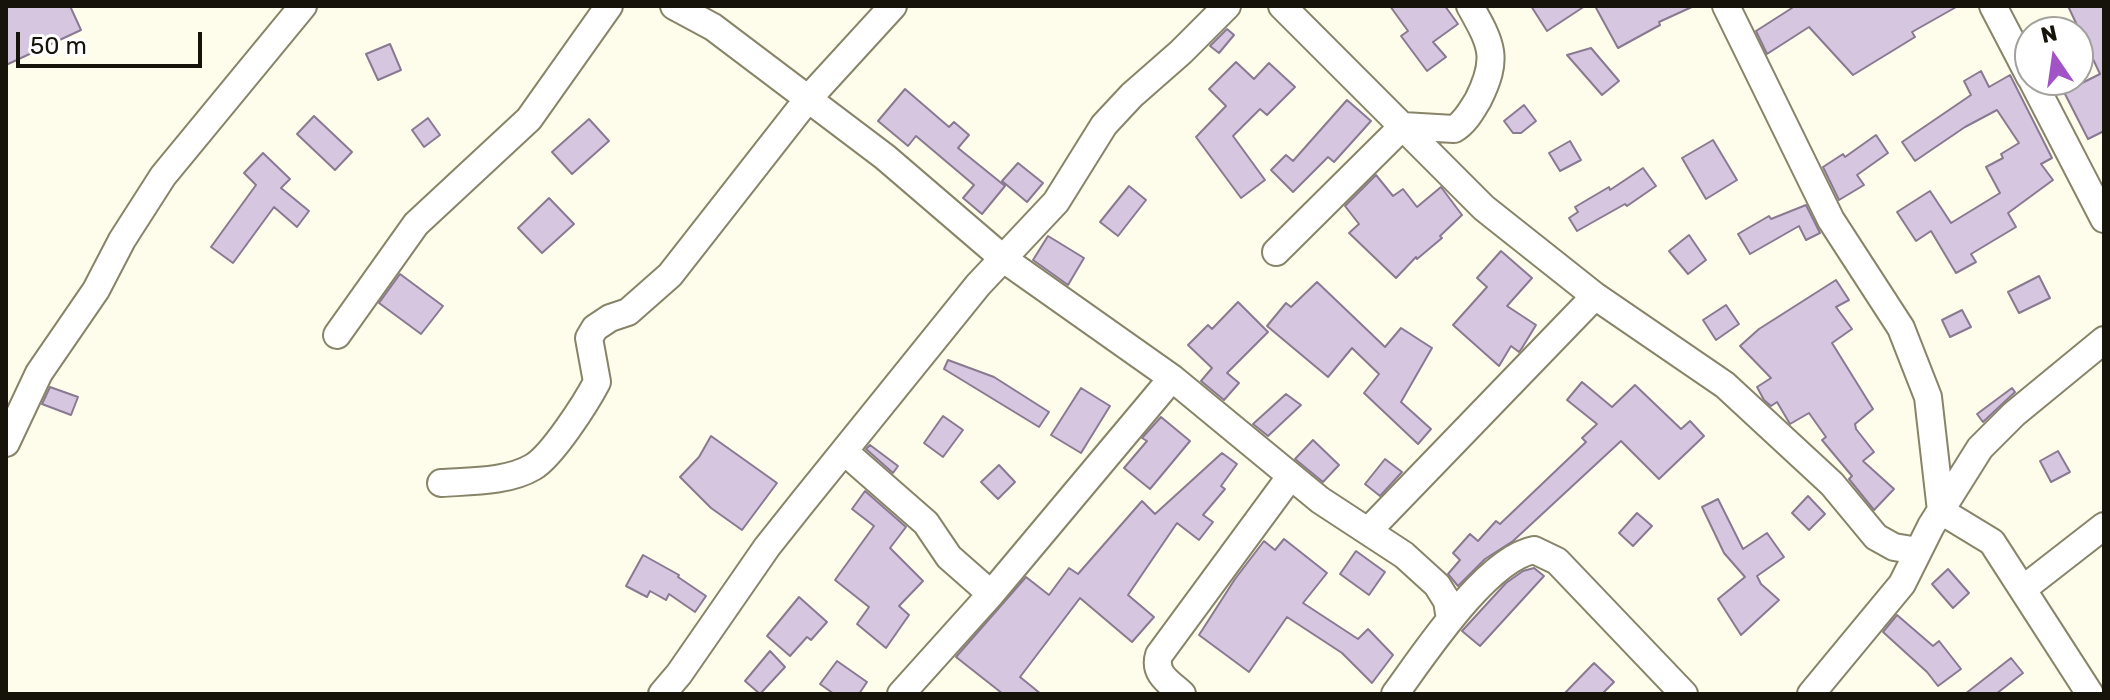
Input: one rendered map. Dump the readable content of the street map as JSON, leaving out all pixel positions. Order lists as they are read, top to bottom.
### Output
{
  "scale_bar": "50 m",
  "north": "top"
}
